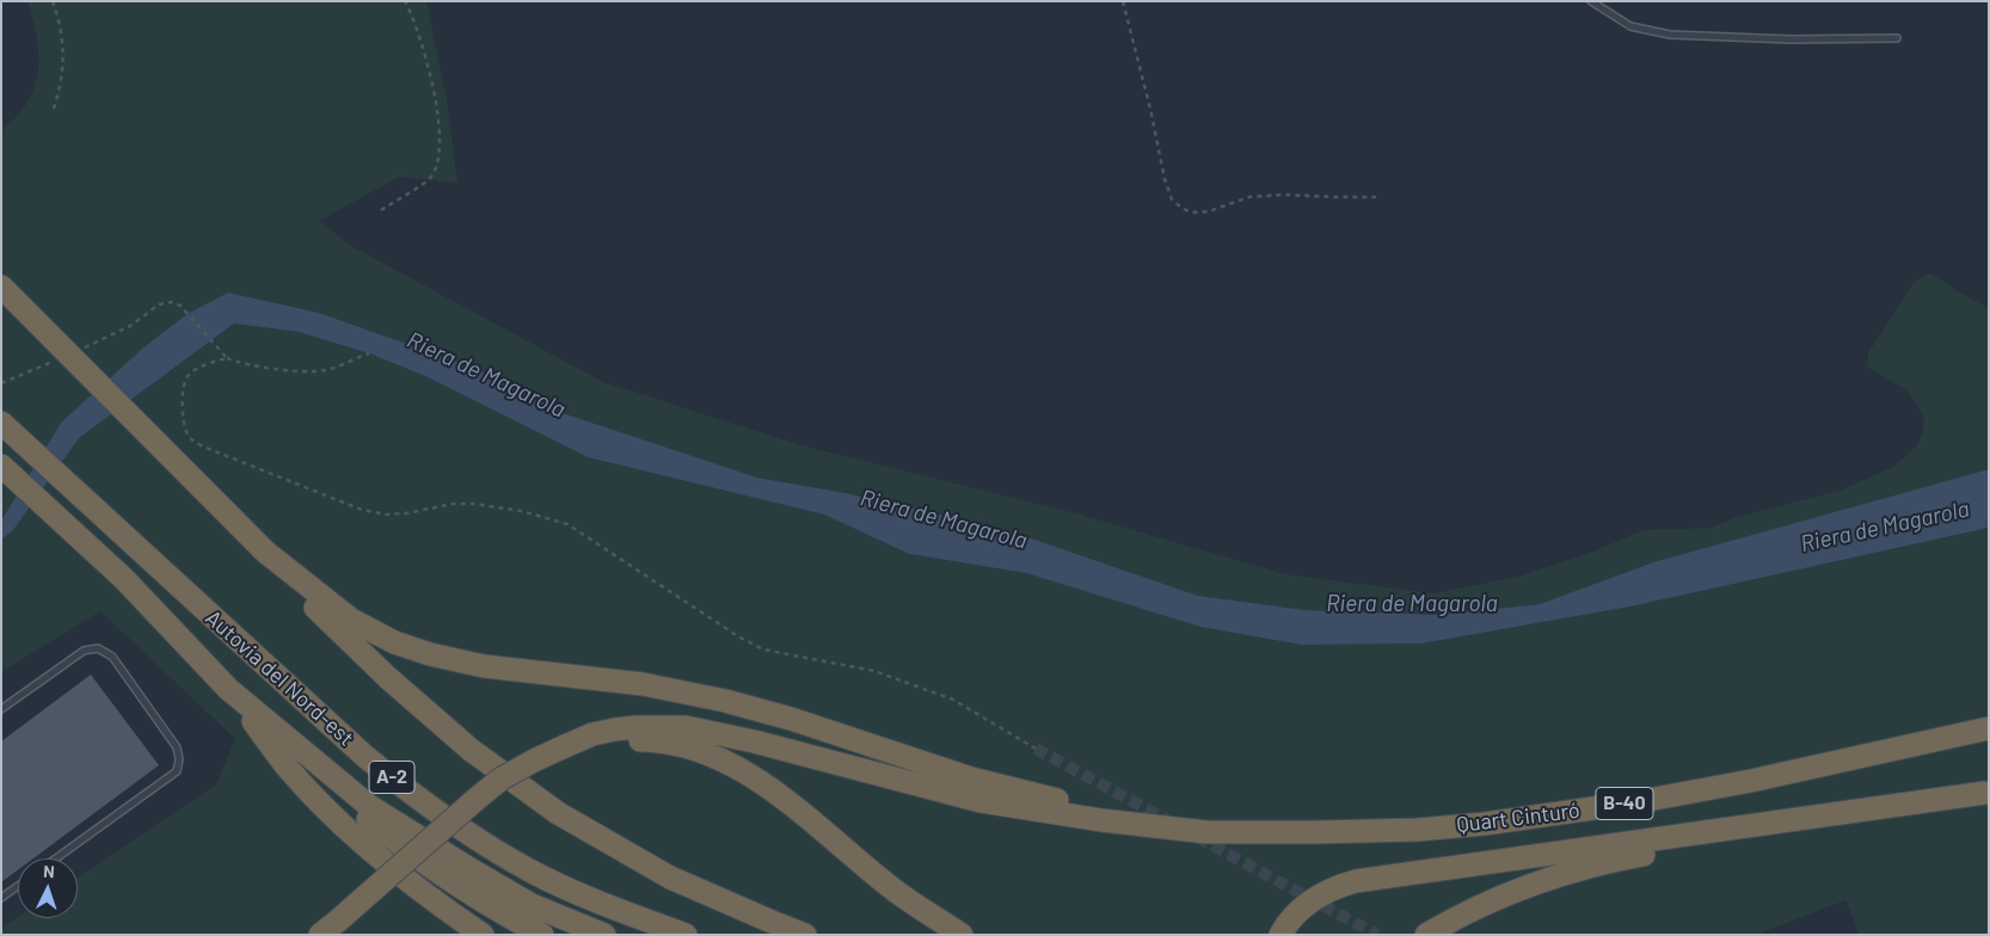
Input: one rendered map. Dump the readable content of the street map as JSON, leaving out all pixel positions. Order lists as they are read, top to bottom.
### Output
{
  "streets": {
    "highway": [
      "Autovia del Nord-est",
      "A-2",
      "B-40",
      "Quart Cinturó"
    ]
  },
  "water": ["Riera de Magarola"],
  "north": "top"
}
